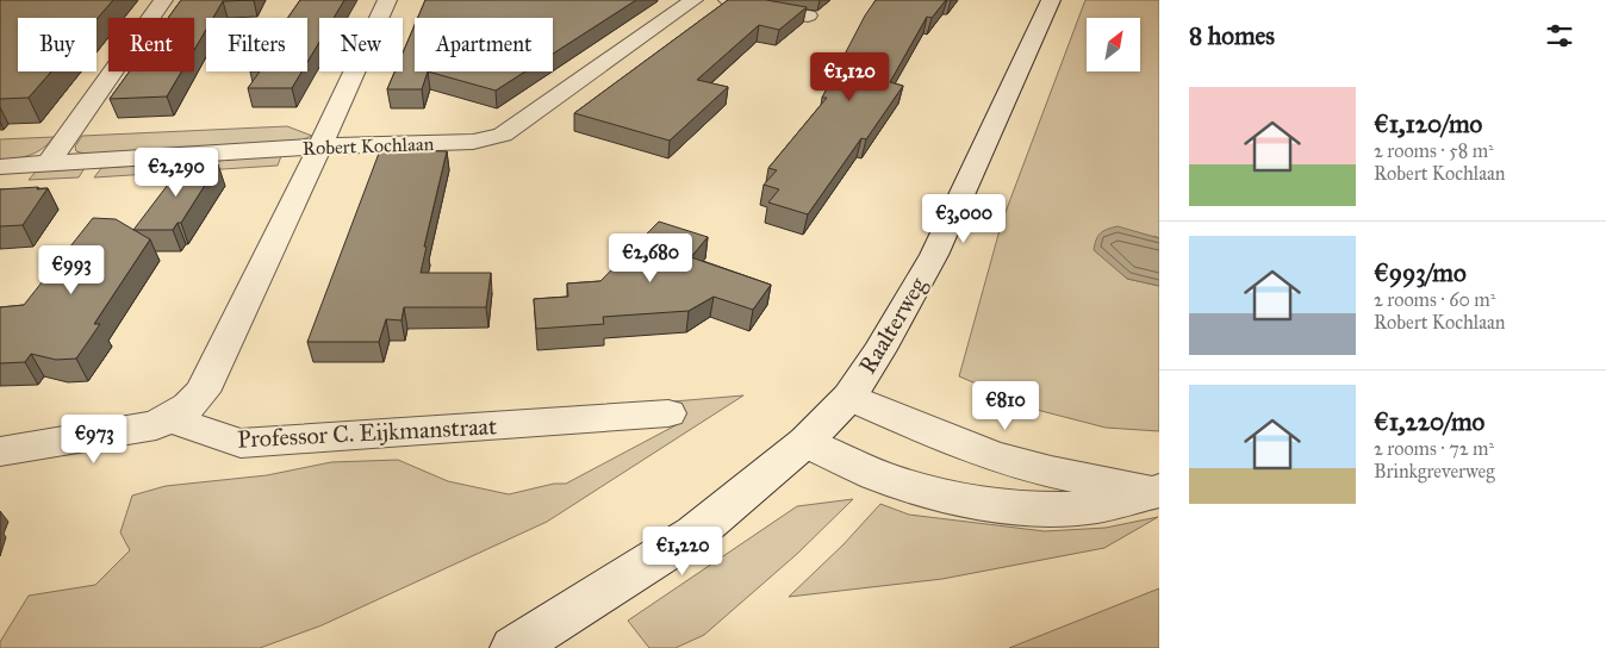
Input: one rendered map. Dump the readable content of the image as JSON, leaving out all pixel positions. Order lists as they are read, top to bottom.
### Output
{
  "streets": {
    "street": ["Robert Kochlaan", "Raalterweg", "Professor C. Eijkmanstraat"]
  },
  "north": "top right",
  "page": {
    "heading": "8 homes",
    "chip": [
      "Buy",
      "Rent",
      "Filters",
      "New",
      "Apartment"
    ],
    "price": [
      "€1,120",
      "€2,290",
      "€3,000",
      "€2,680",
      "€993",
      "€810",
      "€973",
      "€1,220"
    ],
    "list": [
      {
        "name": "€1,120/mo",
        "note": "2 rooms · 58 m² · Robert Kochlaan"
      },
      {
        "name": "€993/mo",
        "note": "2 rooms · 60 m² · Robert Kochlaan"
      },
      {
        "name": "€1,220/mo",
        "note": "2 rooms · 72 m² · Brinkgreverweg"
      }
    ]
  }
}
